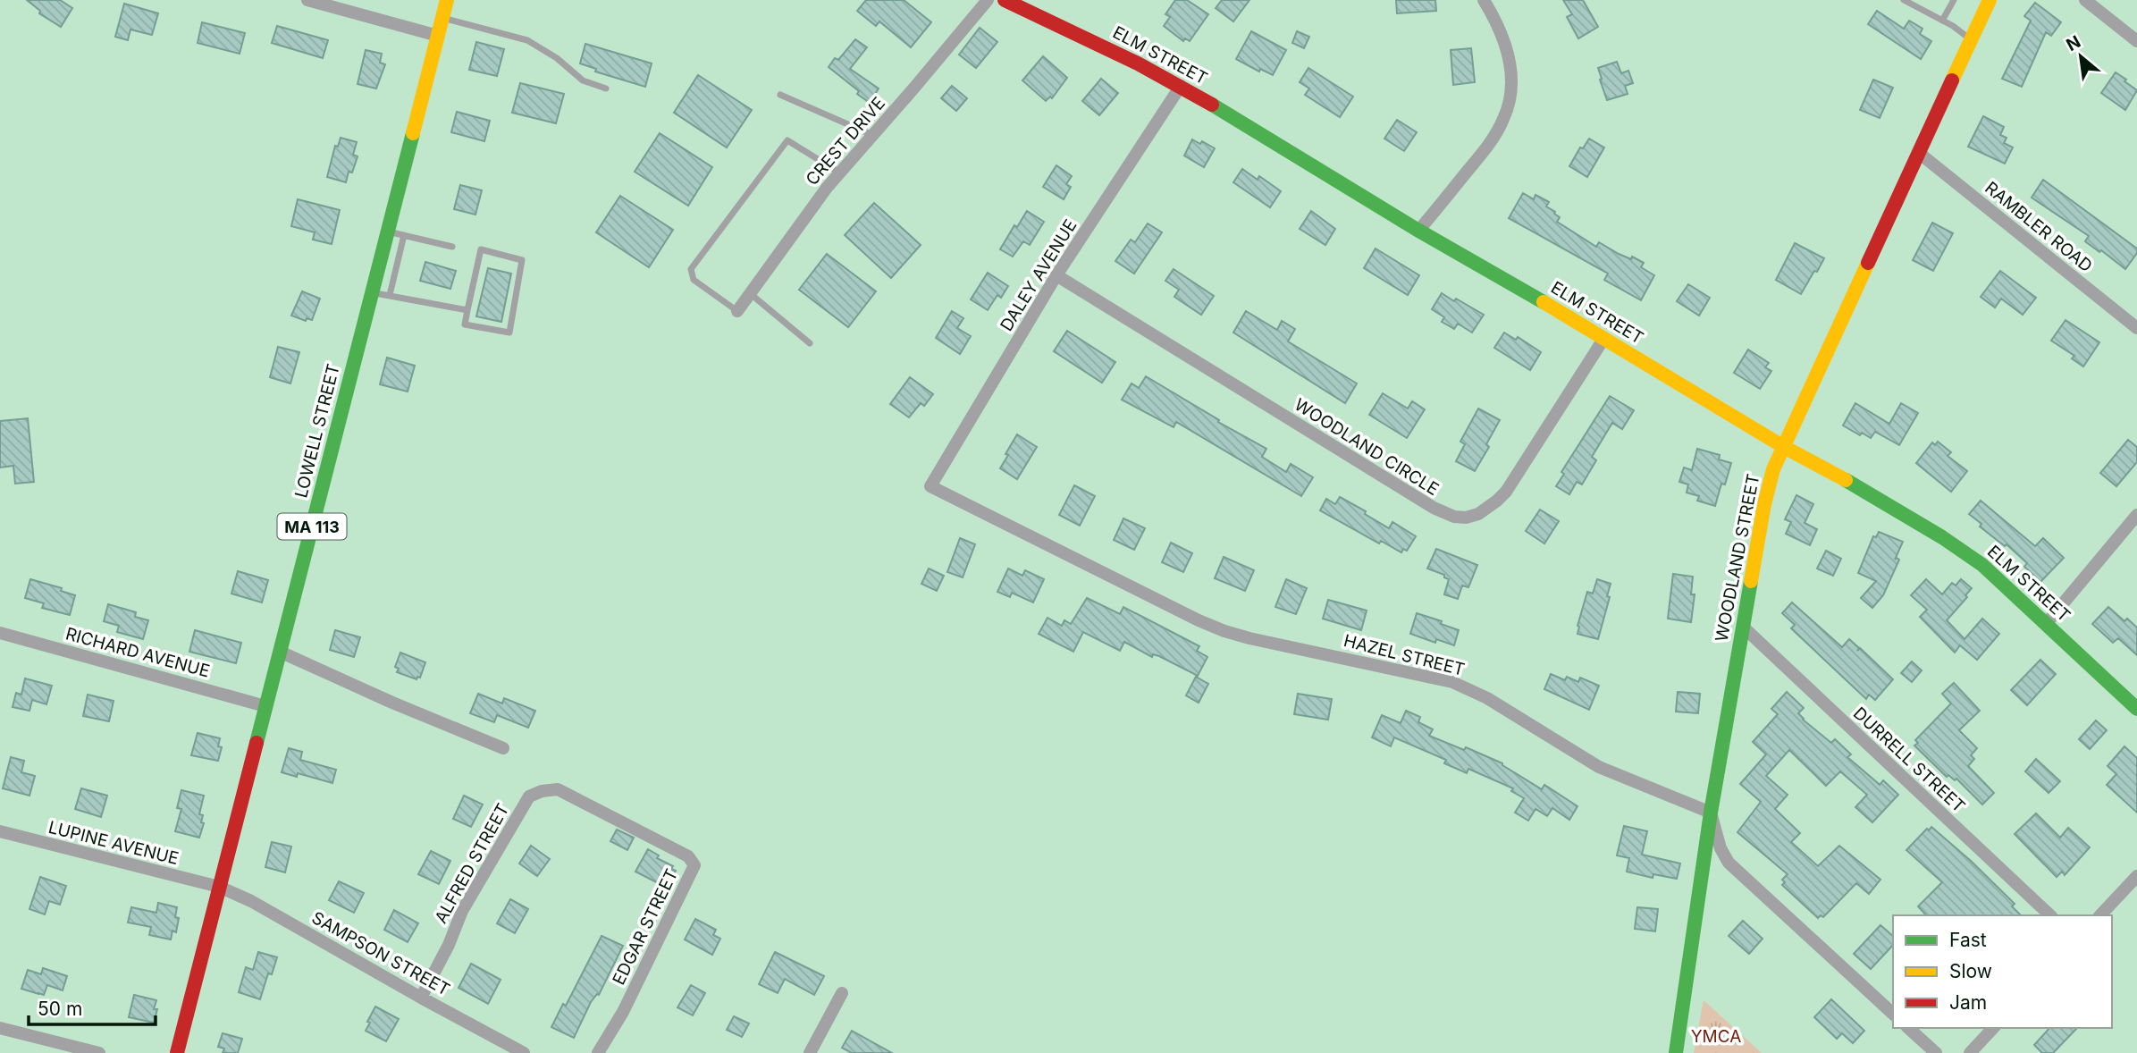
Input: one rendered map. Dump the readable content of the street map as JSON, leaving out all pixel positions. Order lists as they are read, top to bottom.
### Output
{
  "streets": {
    "main road": [
      "ELM STREET",
      "LOWELL STREET",
      "MA 113",
      "WOODLAND STREET"
    ],
    "street": [
      "CREST DRIVE",
      "RAMBLER ROAD",
      "DALEY AVENUE",
      "WOODLAND CIRCLE",
      "RICHARD AVENUE",
      "HAZEL STREET",
      "DURRELL STREET",
      "LUPINE AVENUE",
      "ALFRED STREET",
      "EDGAR STREET",
      "SAMPSON STREET"
    ]
  },
  "crossings": [
    ["ELM STREET", "DALEY AVENUE"],
    ["ELM STREET", "WOODLAND CIRCLE"],
    ["ELM STREET", "WOODLAND STREET"],
    ["RAMBLER ROAD", "WOODLAND STREET"],
    ["DALEY AVENUE", "WOODLAND CIRCLE"],
    ["DALEY AVENUE", "HAZEL STREET"],
    ["LOWELL STREET", "RICHARD AVENUE"],
    ["LOWELL STREET", "LUPINE AVENUE"],
    ["LOWELL STREET", "SAMPSON STREET"],
    ["WOODLAND STREET", "HAZEL STREET"],
    ["WOODLAND STREET", "DURRELL STREET"],
    ["LUPINE AVENUE", "SAMPSON STREET"],
    ["ALFRED STREET", "EDGAR STREET"],
    ["ALFRED STREET", "SAMPSON STREET"]
  ],
  "parks": ["YMCA"],
  "legend": ["Fast", "Slow", "Jam"],
  "scale_bar": "50 m",
  "north": "top left"
}
